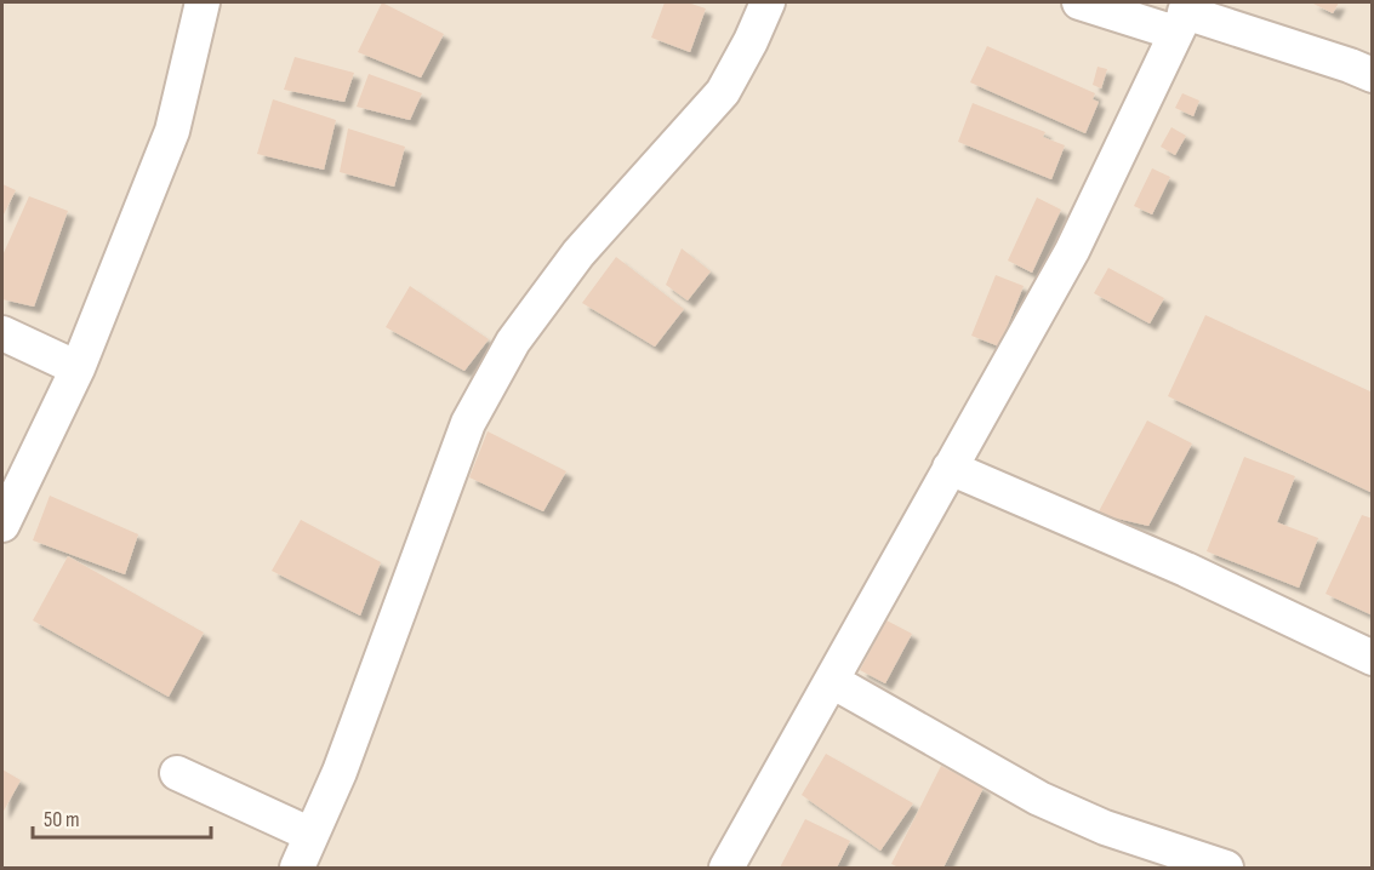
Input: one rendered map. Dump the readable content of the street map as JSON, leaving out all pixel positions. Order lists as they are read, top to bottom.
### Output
{
  "scale_bar": "50 m"
}
